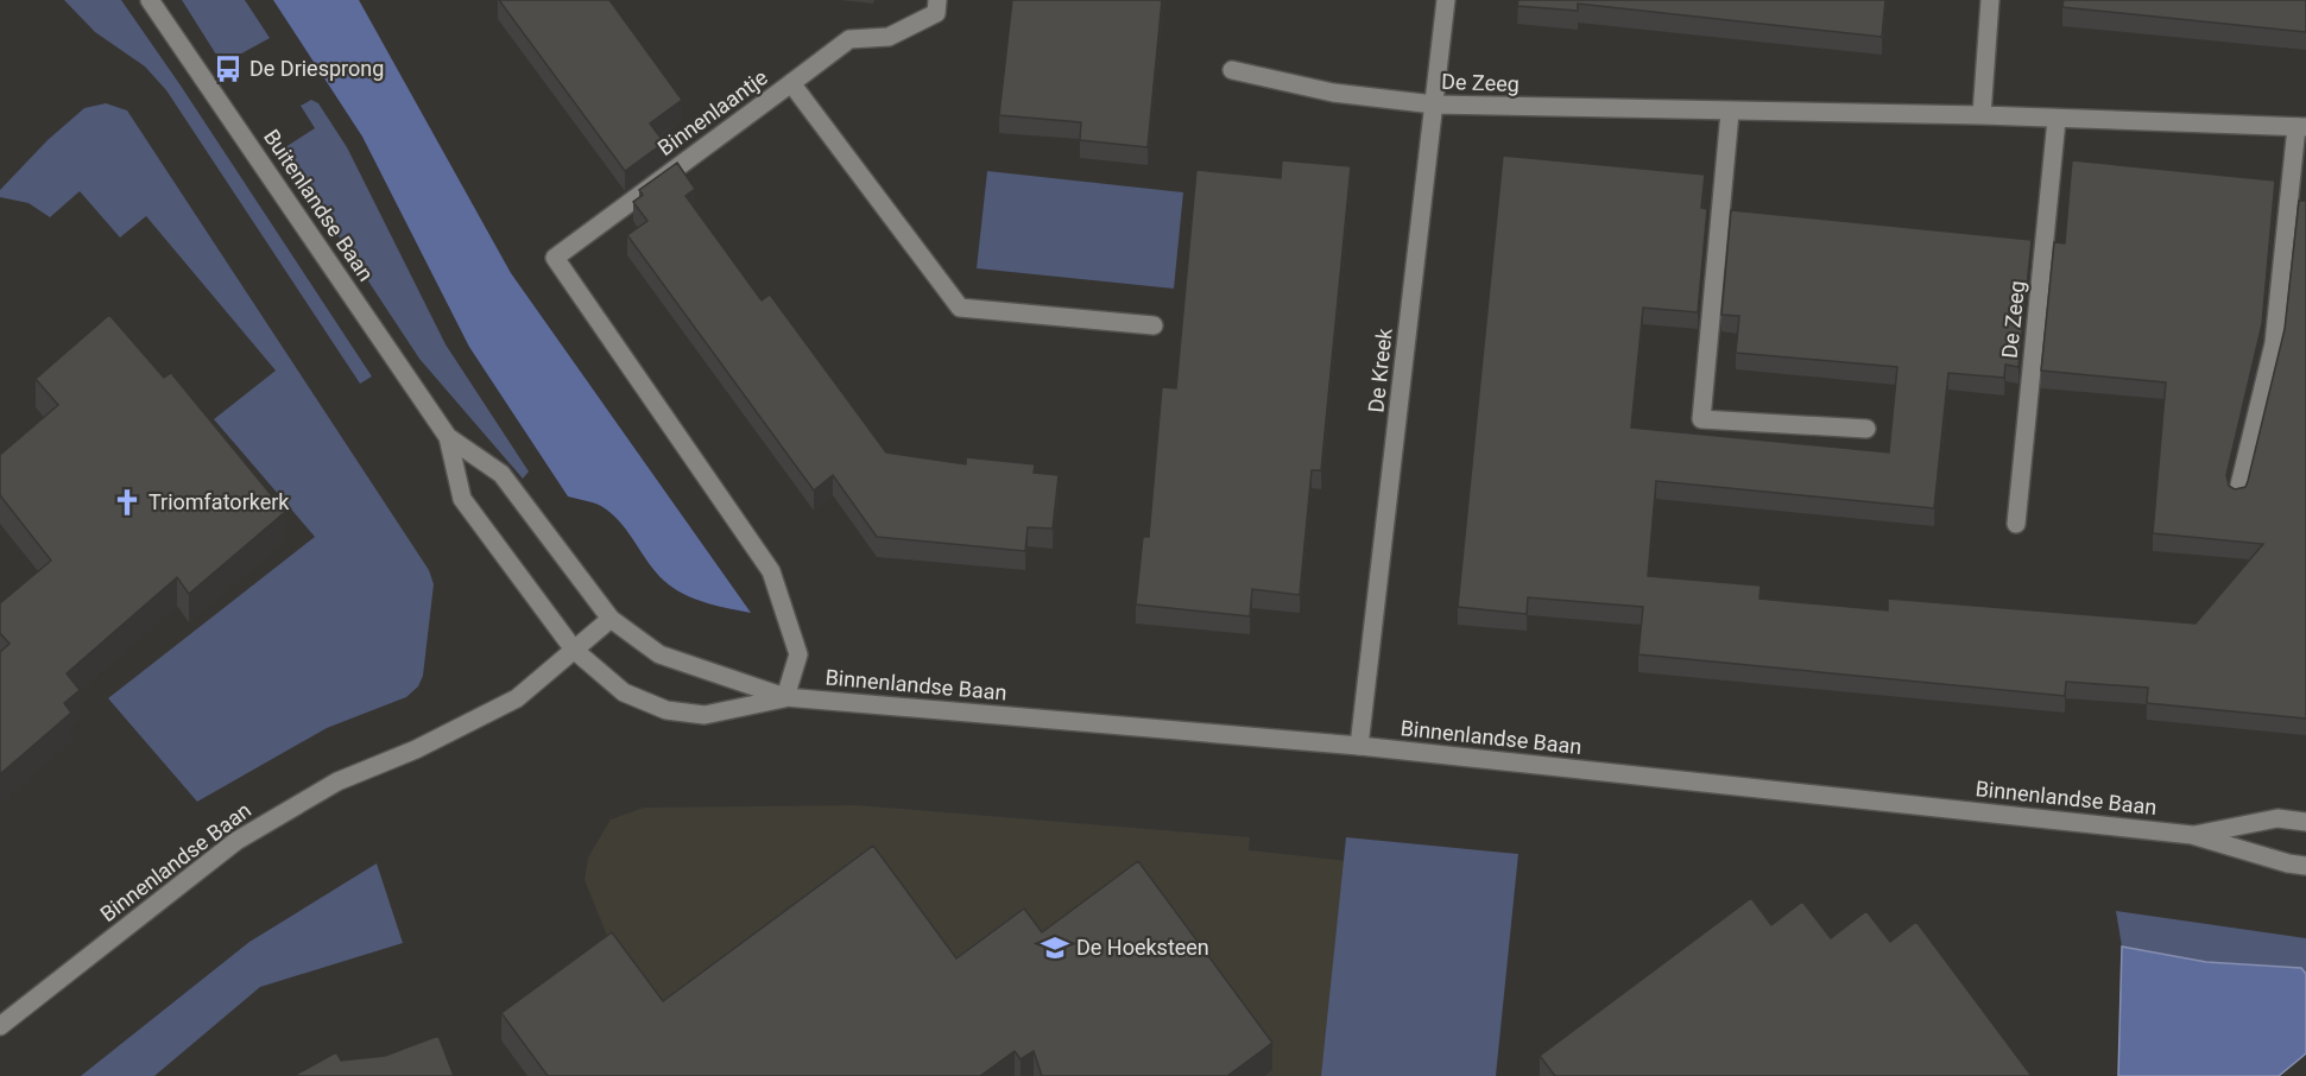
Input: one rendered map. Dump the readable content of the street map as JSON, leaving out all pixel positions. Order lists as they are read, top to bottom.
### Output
{
  "streets": {
    "street": [
      "De Zeeg",
      "Binnenlaantje",
      "Buitenlandse Baan",
      "De Kreek",
      "Binnenlandse Baan"
    ]
  },
  "crossings": [
    ["De Zeeg", "De Kreek"],
    ["Binnenlaantje", "Binnenlandse Baan"],
    ["Buitenlandse Baan", "Binnenlandse Baan"],
    ["De Kreek", "Binnenlandse Baan"]
  ],
  "places": {
    "bus stop": ["De Driesprong"],
    "church": ["Triomfatorkerk"],
    "school or university": ["De Hoeksteen"]
  }
}
